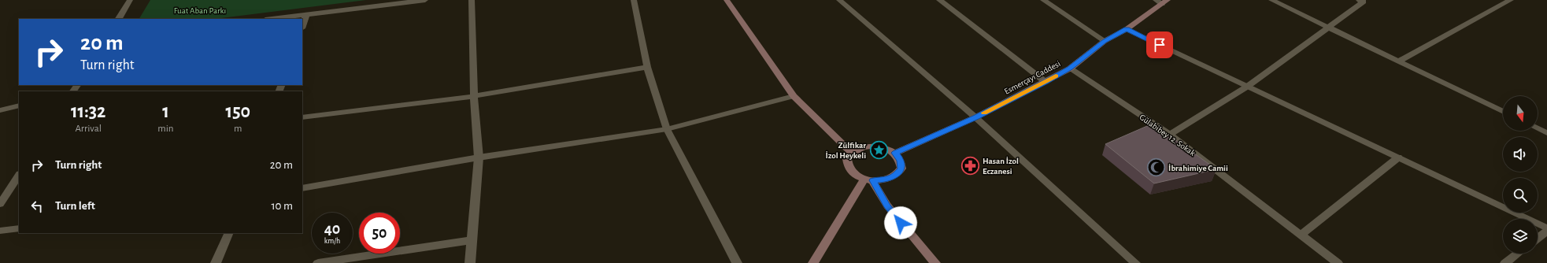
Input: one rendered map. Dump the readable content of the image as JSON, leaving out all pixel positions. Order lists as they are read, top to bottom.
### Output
{
  "streets": {
    "main road": ["Esmerçayı Caddesi"],
    "street": ["Gülabibey 12. Sokak"]
  },
  "crossings": [
    ["Esmerçayı Caddesi", "Gülabibey 12. Sokak"]
  ],
  "parks": ["Fuat Aban Parkı"],
  "places": {
    "place": ["Zülfikar İzol Heykeli"],
    "pharmacy": ["Hasan İzol Eczanesi"],
    "mosque": ["İbrahimiye Camii"]
  },
  "north": "bottom",
  "page": {
    "turn": ["20 m", "Turn right"],
    "eta": [
      "11:32",
      "Arrival",
      "1",
      "min",
      "150",
      "m"
    ],
    "list": [
      {
        "name": "Turn right",
        "value": "20 m"
      },
      {
        "name": "Turn left",
        "value": "10 m"
      }
    ],
    "speed": "40 km/h",
    "limit": "50"
  }
}
